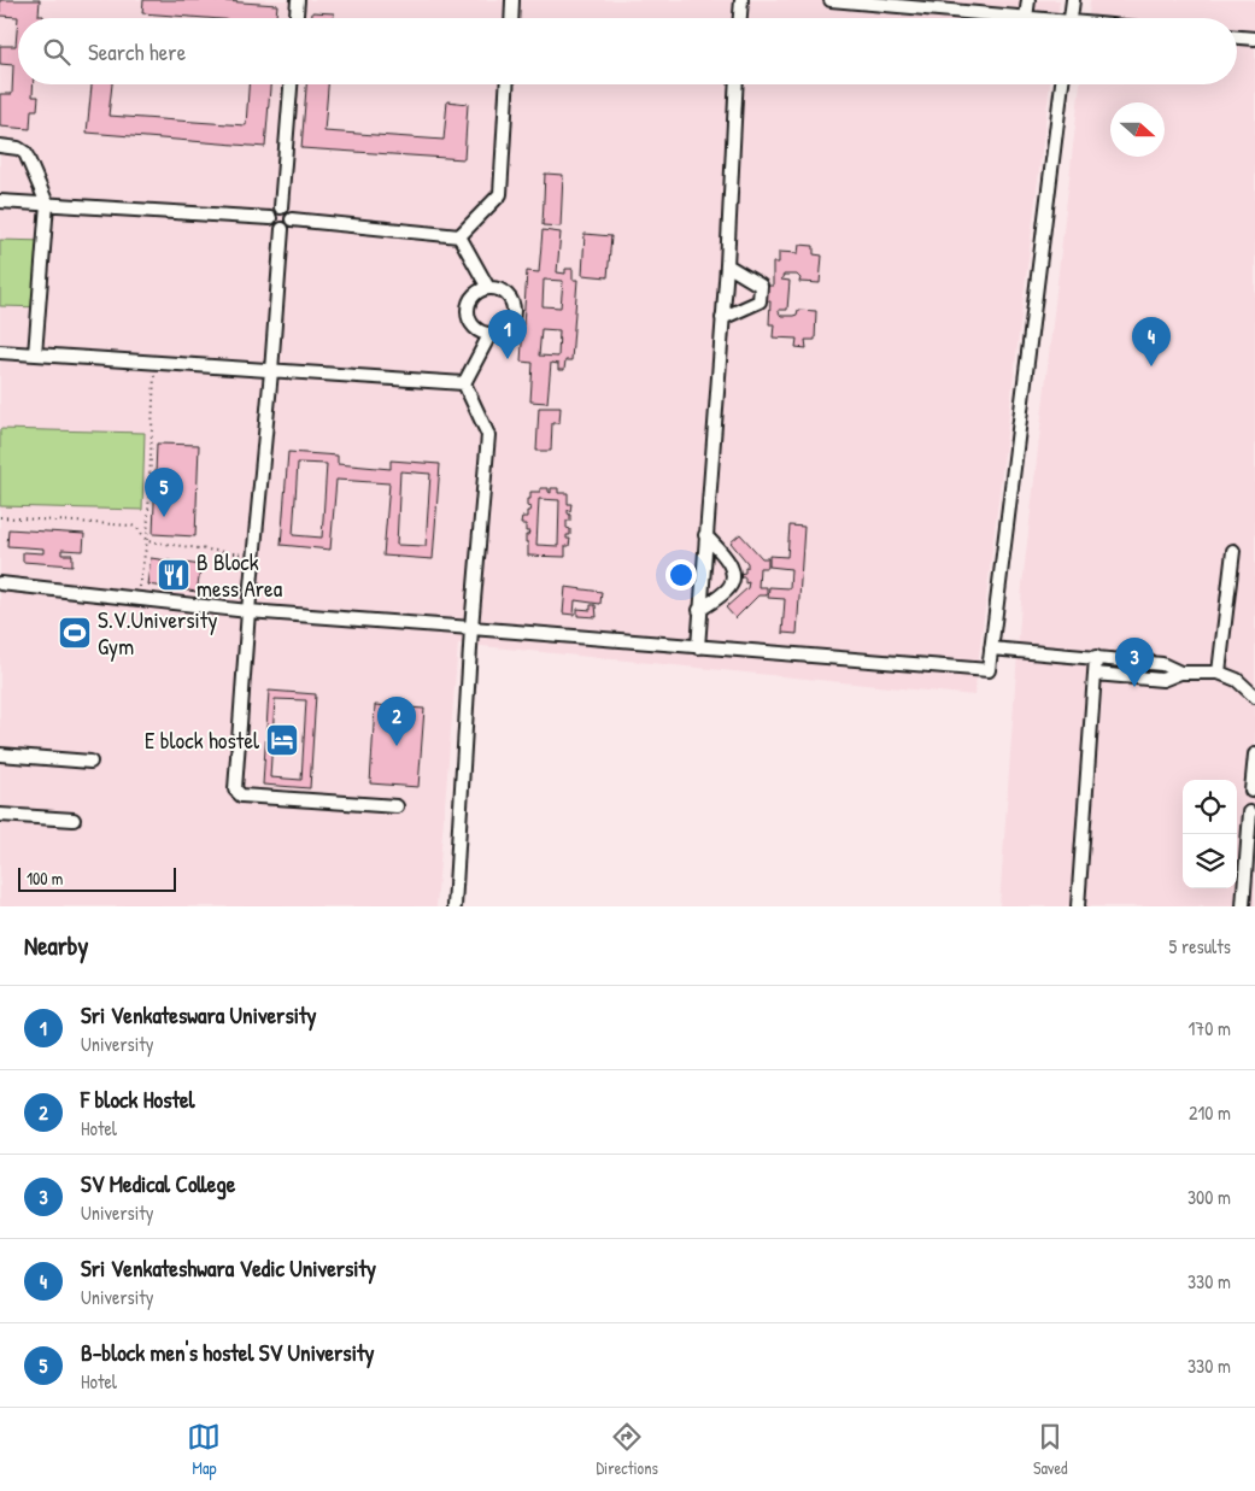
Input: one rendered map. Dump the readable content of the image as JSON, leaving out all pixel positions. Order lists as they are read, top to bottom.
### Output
{
  "places": {
    "restaurant": ["B Block mess Area"],
    "sports": ["S.V.University Gym"],
    "hotel": ["E block hostel"]
  },
  "scale_bar": "100 m",
  "north": "right",
  "page": {
    "search": "Search here",
    "pins": [
      "1",
      "4",
      "5",
      "3",
      "2"
    ],
    "scale": "100 m",
    "heading": ["Nearby", "5 results"],
    "list": [
      {
        "mark": "1",
        "name": "Sri Venkateswara University",
        "note": "University",
        "value": "170 m"
      },
      {
        "mark": "2",
        "name": "F block Hostel",
        "note": "Hotel",
        "value": "210 m"
      },
      {
        "mark": "3",
        "name": "SV Medical College",
        "note": "University",
        "value": "300 m"
      },
      {
        "mark": "4",
        "name": "Sri Venkateshwara Vedic University",
        "note": "University",
        "value": "330 m"
      },
      {
        "mark": "5",
        "name": "B-block men's hostel SV University",
        "note": "Hotel",
        "value": "330 m"
      }
    ],
    "nav": ["Map", "Directions", "Saved"]
  }
}
